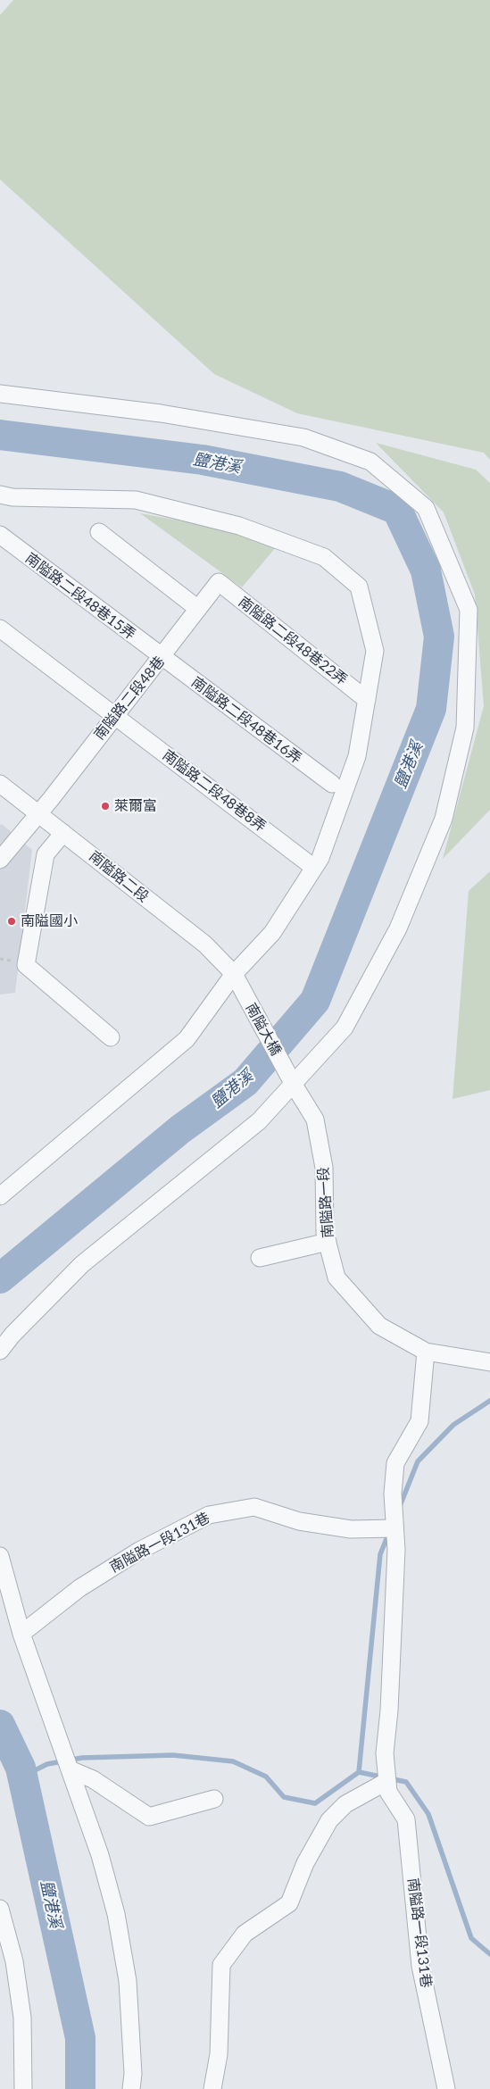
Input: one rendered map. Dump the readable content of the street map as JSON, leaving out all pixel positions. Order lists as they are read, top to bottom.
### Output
{
  "streets": {
    "street": [
      "南隘路二段48巷15弄",
      "南隘路二段48巷22弄",
      "南隘路二段48巷",
      "南隘路二段48巷16弄",
      "南隘路二段48巷8弄",
      "南隘路二段",
      "南隘大橋",
      "南隘路一段",
      "南隘路一段131巷"
    ]
  },
  "crossings": [
    ["南隘路二段48巷15弄", "南隘路二段48巷"],
    ["南隘路二段48巷15弄", "南隘路二段48巷16弄"],
    ["南隘路二段48巷22弄", "南隘路二段48巷"],
    ["南隘路二段48巷", "南隘路二段48巷16弄"],
    ["南隘路二段48巷", "南隘路二段48巷8弄"],
    ["南隘路二段48巷", "南隘路二段"],
    ["南隘路二段", "南隘大橋"],
    ["南隘大橋", "南隘路一段"],
    ["南隘路一段", "南隘路一段131巷"]
  ],
  "water": ["鹽港溪"],
  "places": ["萊爾富", "南隘國小"]
}
